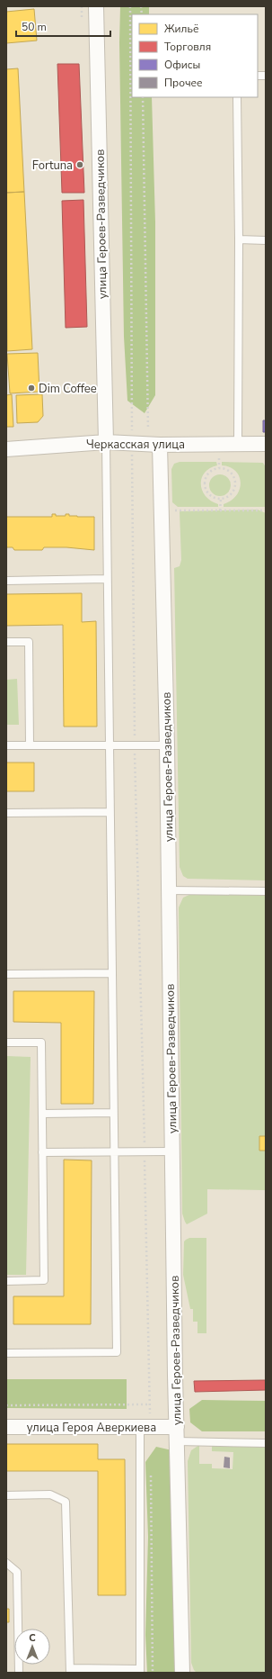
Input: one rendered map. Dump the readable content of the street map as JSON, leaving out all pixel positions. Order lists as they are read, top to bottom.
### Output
{
  "streets": {
    "street": ["улица Героев-Разведчиков", "Черкасская улица", "улица Героя Аверкиева"]
  },
  "crossings": [
    ["улица Героев-Разведчиков", "Черкасская улица"],
    ["улица Героев-Разведчиков", "улица Героя Аверкиева"]
  ],
  "places": ["Fortuna", "Dim Coffee"],
  "legend": [
    "Жильё",
    "Торговля",
    "Офисы",
    "Прочее"
  ],
  "scale_bar": "50 m",
  "north": "top"
}
